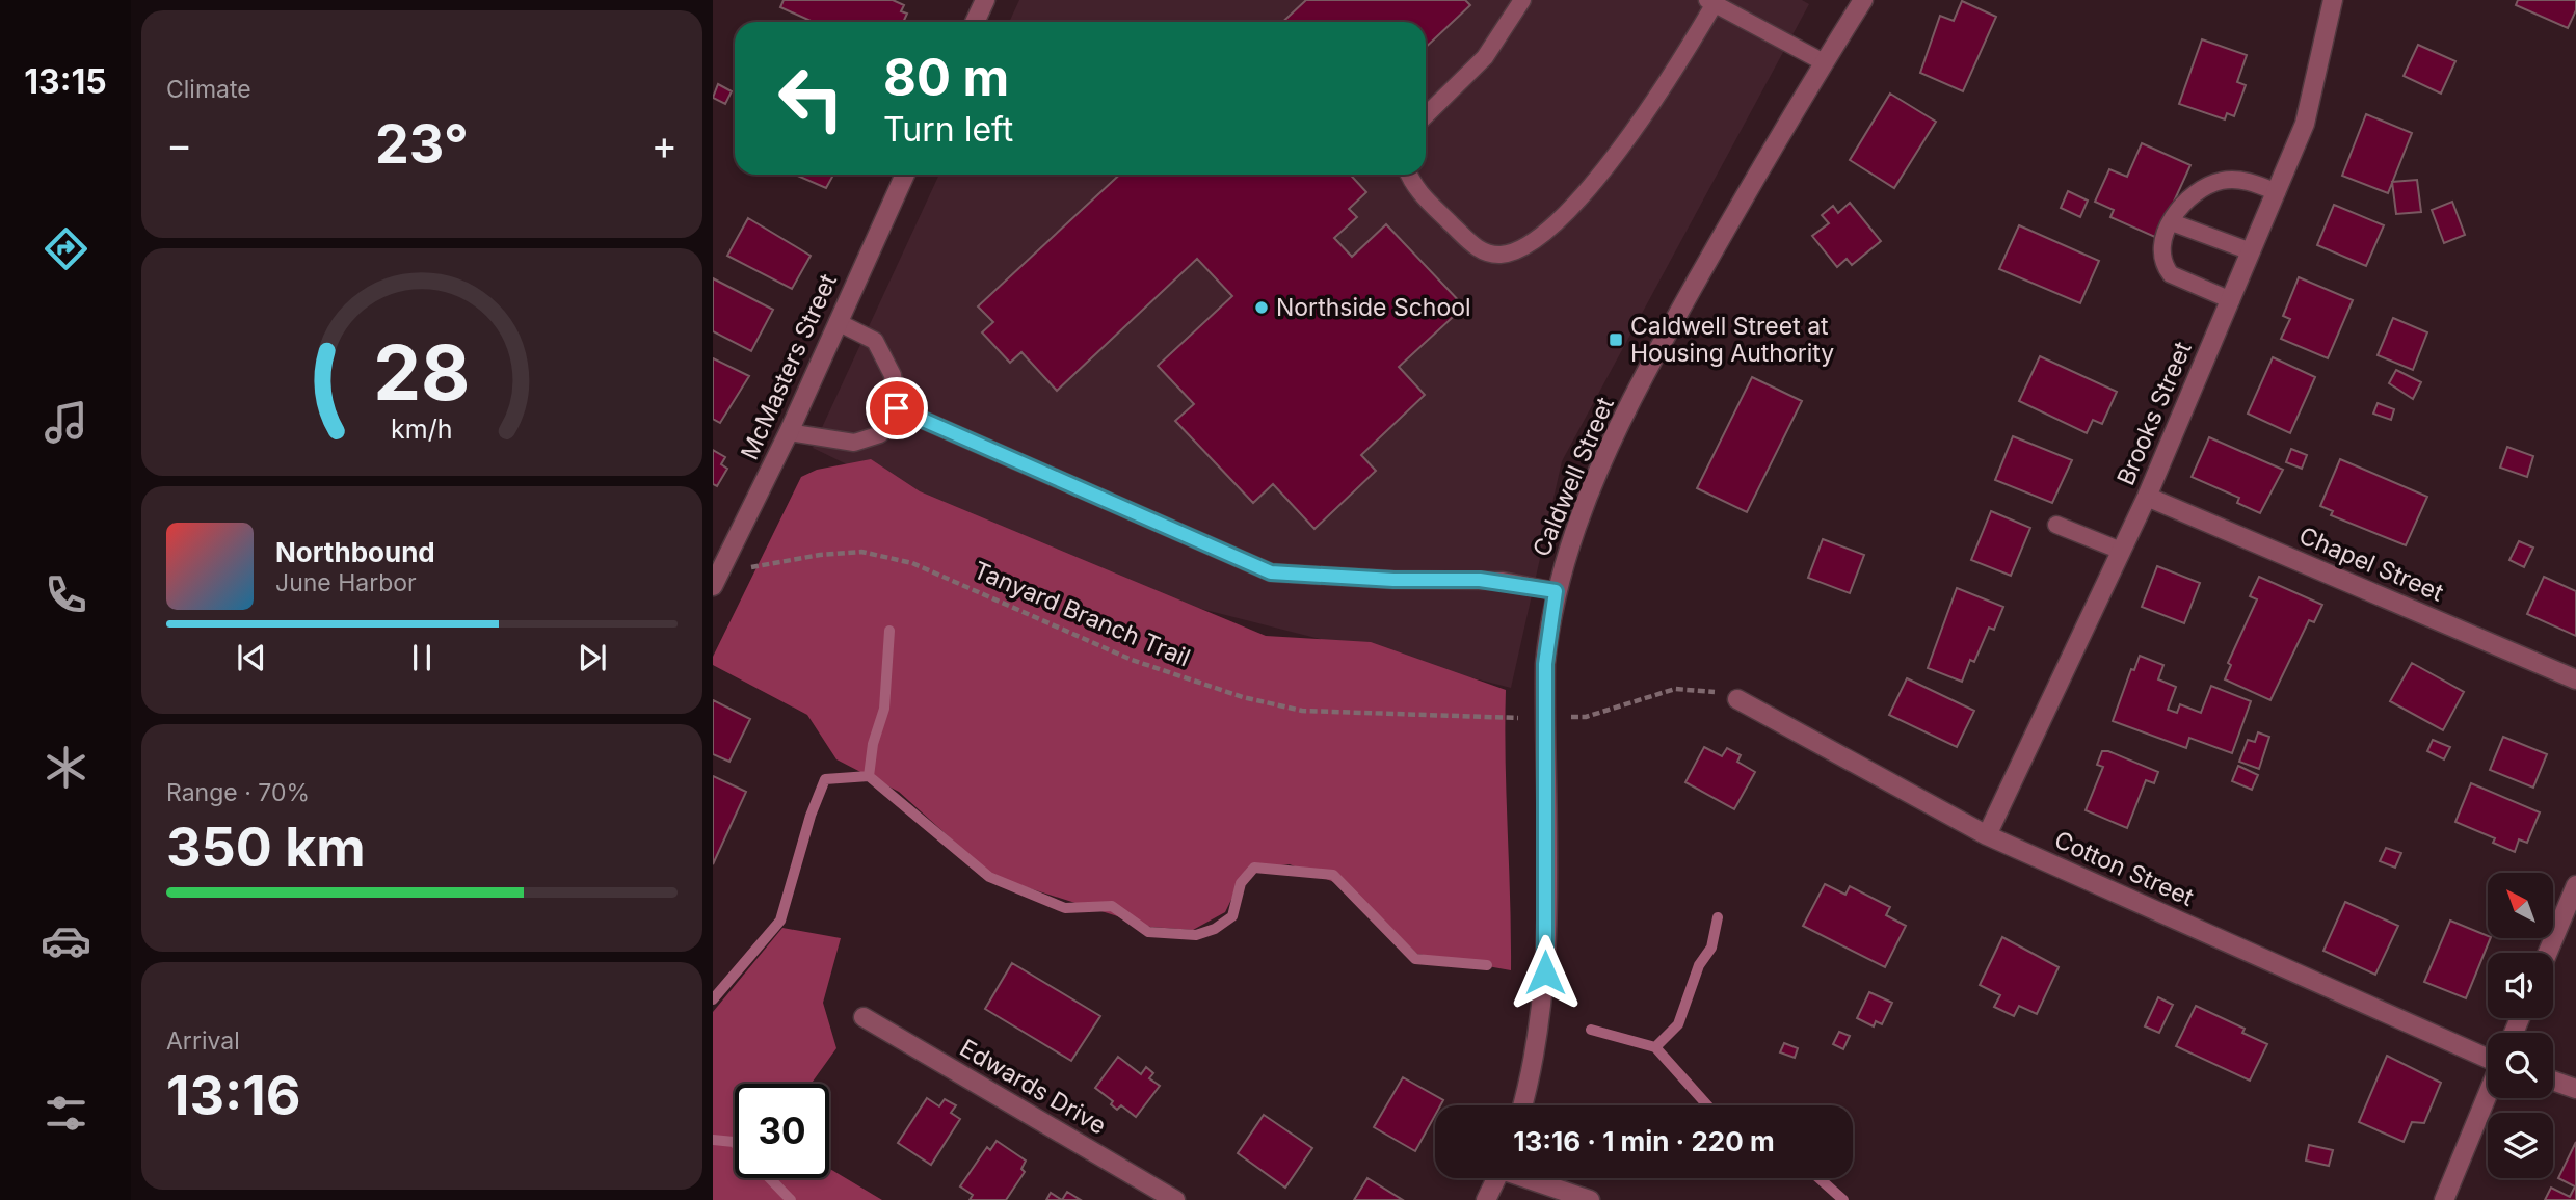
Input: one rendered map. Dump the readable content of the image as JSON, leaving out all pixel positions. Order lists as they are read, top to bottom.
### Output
{
  "streets": {
    "street": [
      "McMasters Street",
      "Brooks Street",
      "Caldwell Street",
      "Chapel Street",
      "Cotton Street",
      "Edwards Drive"
    ],
    "path": ["Tanyard Branch Trail"]
  },
  "crossings": [
    ["McMasters Street", "Tanyard Branch Trail"],
    ["Brooks Street", "Chapel Street"],
    ["Brooks Street", "Cotton Street"]
  ],
  "places": {
    "other": ["Northside School"],
    "transit": ["Caldwell Street at Housing Authority"]
  },
  "north": "top left",
  "page": {
    "tabs": "13:15",
    "tile": [
      "Climate",
      ["Range · 70%", "350 km"],
      ["Arrival", "13:16"]
    ],
    "turn": ["80 m", "Turn left"],
    "heat": ["−", "23°", "+"],
    "song": ["Northbound", "June Harbor"],
    "limit": "30",
    "trip": "13:16 · 1 min · 220 m",
    "gauge": ["28", "km/h"]
  }
}
